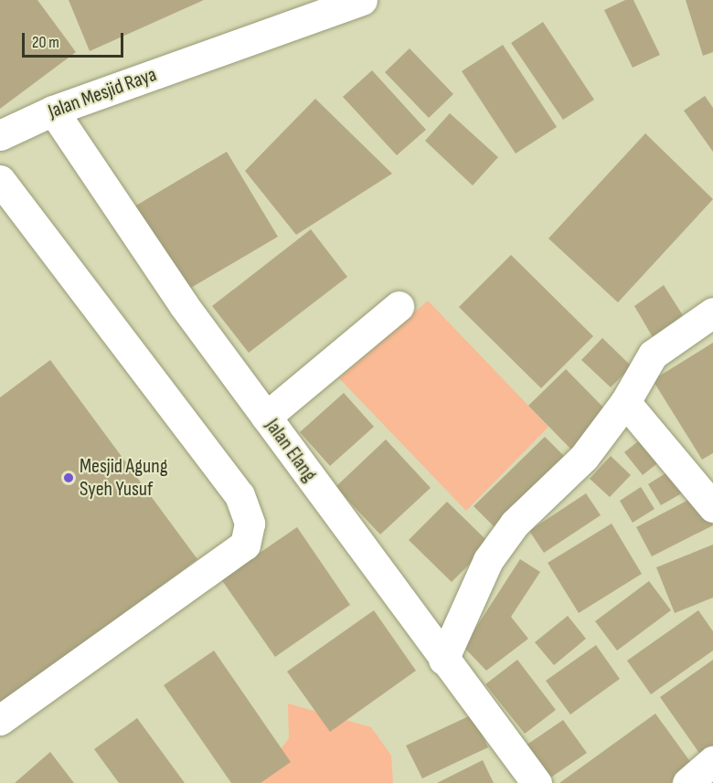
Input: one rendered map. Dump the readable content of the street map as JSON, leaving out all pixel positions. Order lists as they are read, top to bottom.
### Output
{
  "streets": {
    "street": ["Jalan Mesjid Raya", "Jalan Elang"]
  },
  "crossings": [
    ["Jalan Mesjid Raya", "Jalan Elang"]
  ],
  "places": ["Mesjid Agung Syeh Yusuf"],
  "scale_bar": "20 m"
}
